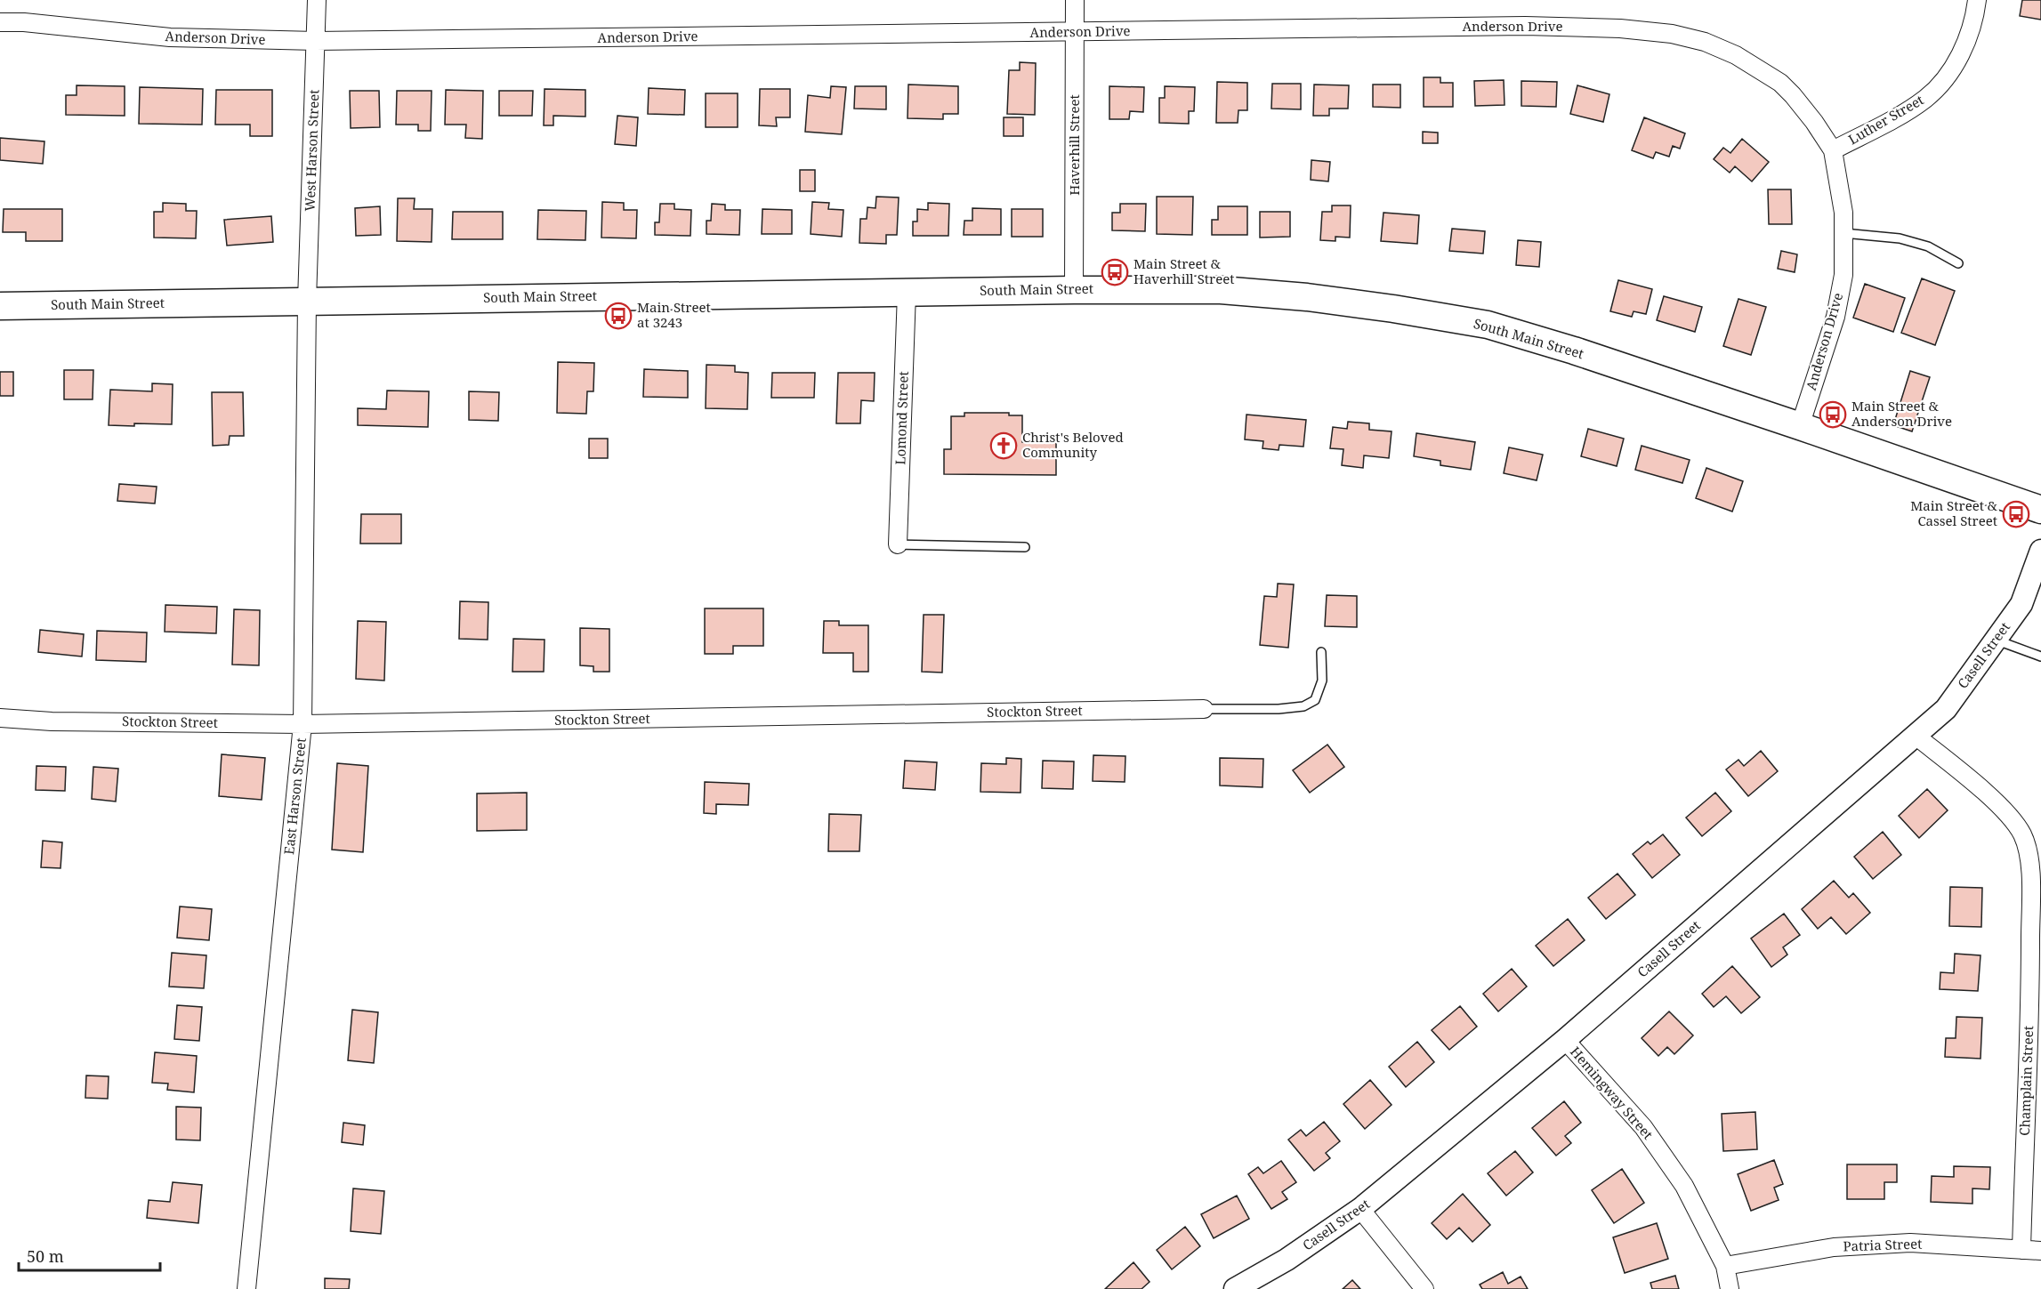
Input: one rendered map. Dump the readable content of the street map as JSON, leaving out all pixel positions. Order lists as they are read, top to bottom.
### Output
{
  "streets": {
    "main road": ["South Main Street"],
    "street": [
      "Anderson Drive",
      "Luther Street",
      "Haverhill Street",
      "West Harson Street",
      "Lomond Street",
      "Casell Street",
      "Stockton Street",
      "East Harson Street",
      "Champlain Street",
      "Hemingway Street",
      "Patria Street"
    ]
  },
  "crossings": [
    ["Anderson Drive", "Luther Street"],
    ["Anderson Drive", "Haverhill Street"],
    ["Anderson Drive", "West Harson Street"],
    ["Anderson Drive", "South Main Street"],
    ["Haverhill Street", "South Main Street"],
    ["West Harson Street", "South Main Street"],
    ["West Harson Street", "East Harson Street"],
    ["South Main Street", "Lomond Street"],
    ["South Main Street", "East Harson Street"],
    ["Casell Street", "Champlain Street"],
    ["Casell Street", "Hemingway Street"],
    ["Stockton Street", "East Harson Street"],
    ["Champlain Street", "Patria Street"],
    ["Hemingway Street", "Patria Street"]
  ],
  "places": {
    "bus stop": [
      "Main Street & Haverhill Street",
      "Main Street at 3243",
      "Main Street & Anderson Drive",
      "Main Street & Cassel Street"
    ],
    "church": ["Christ's Beloved Community"]
  },
  "scale_bar": "50 m"
}
